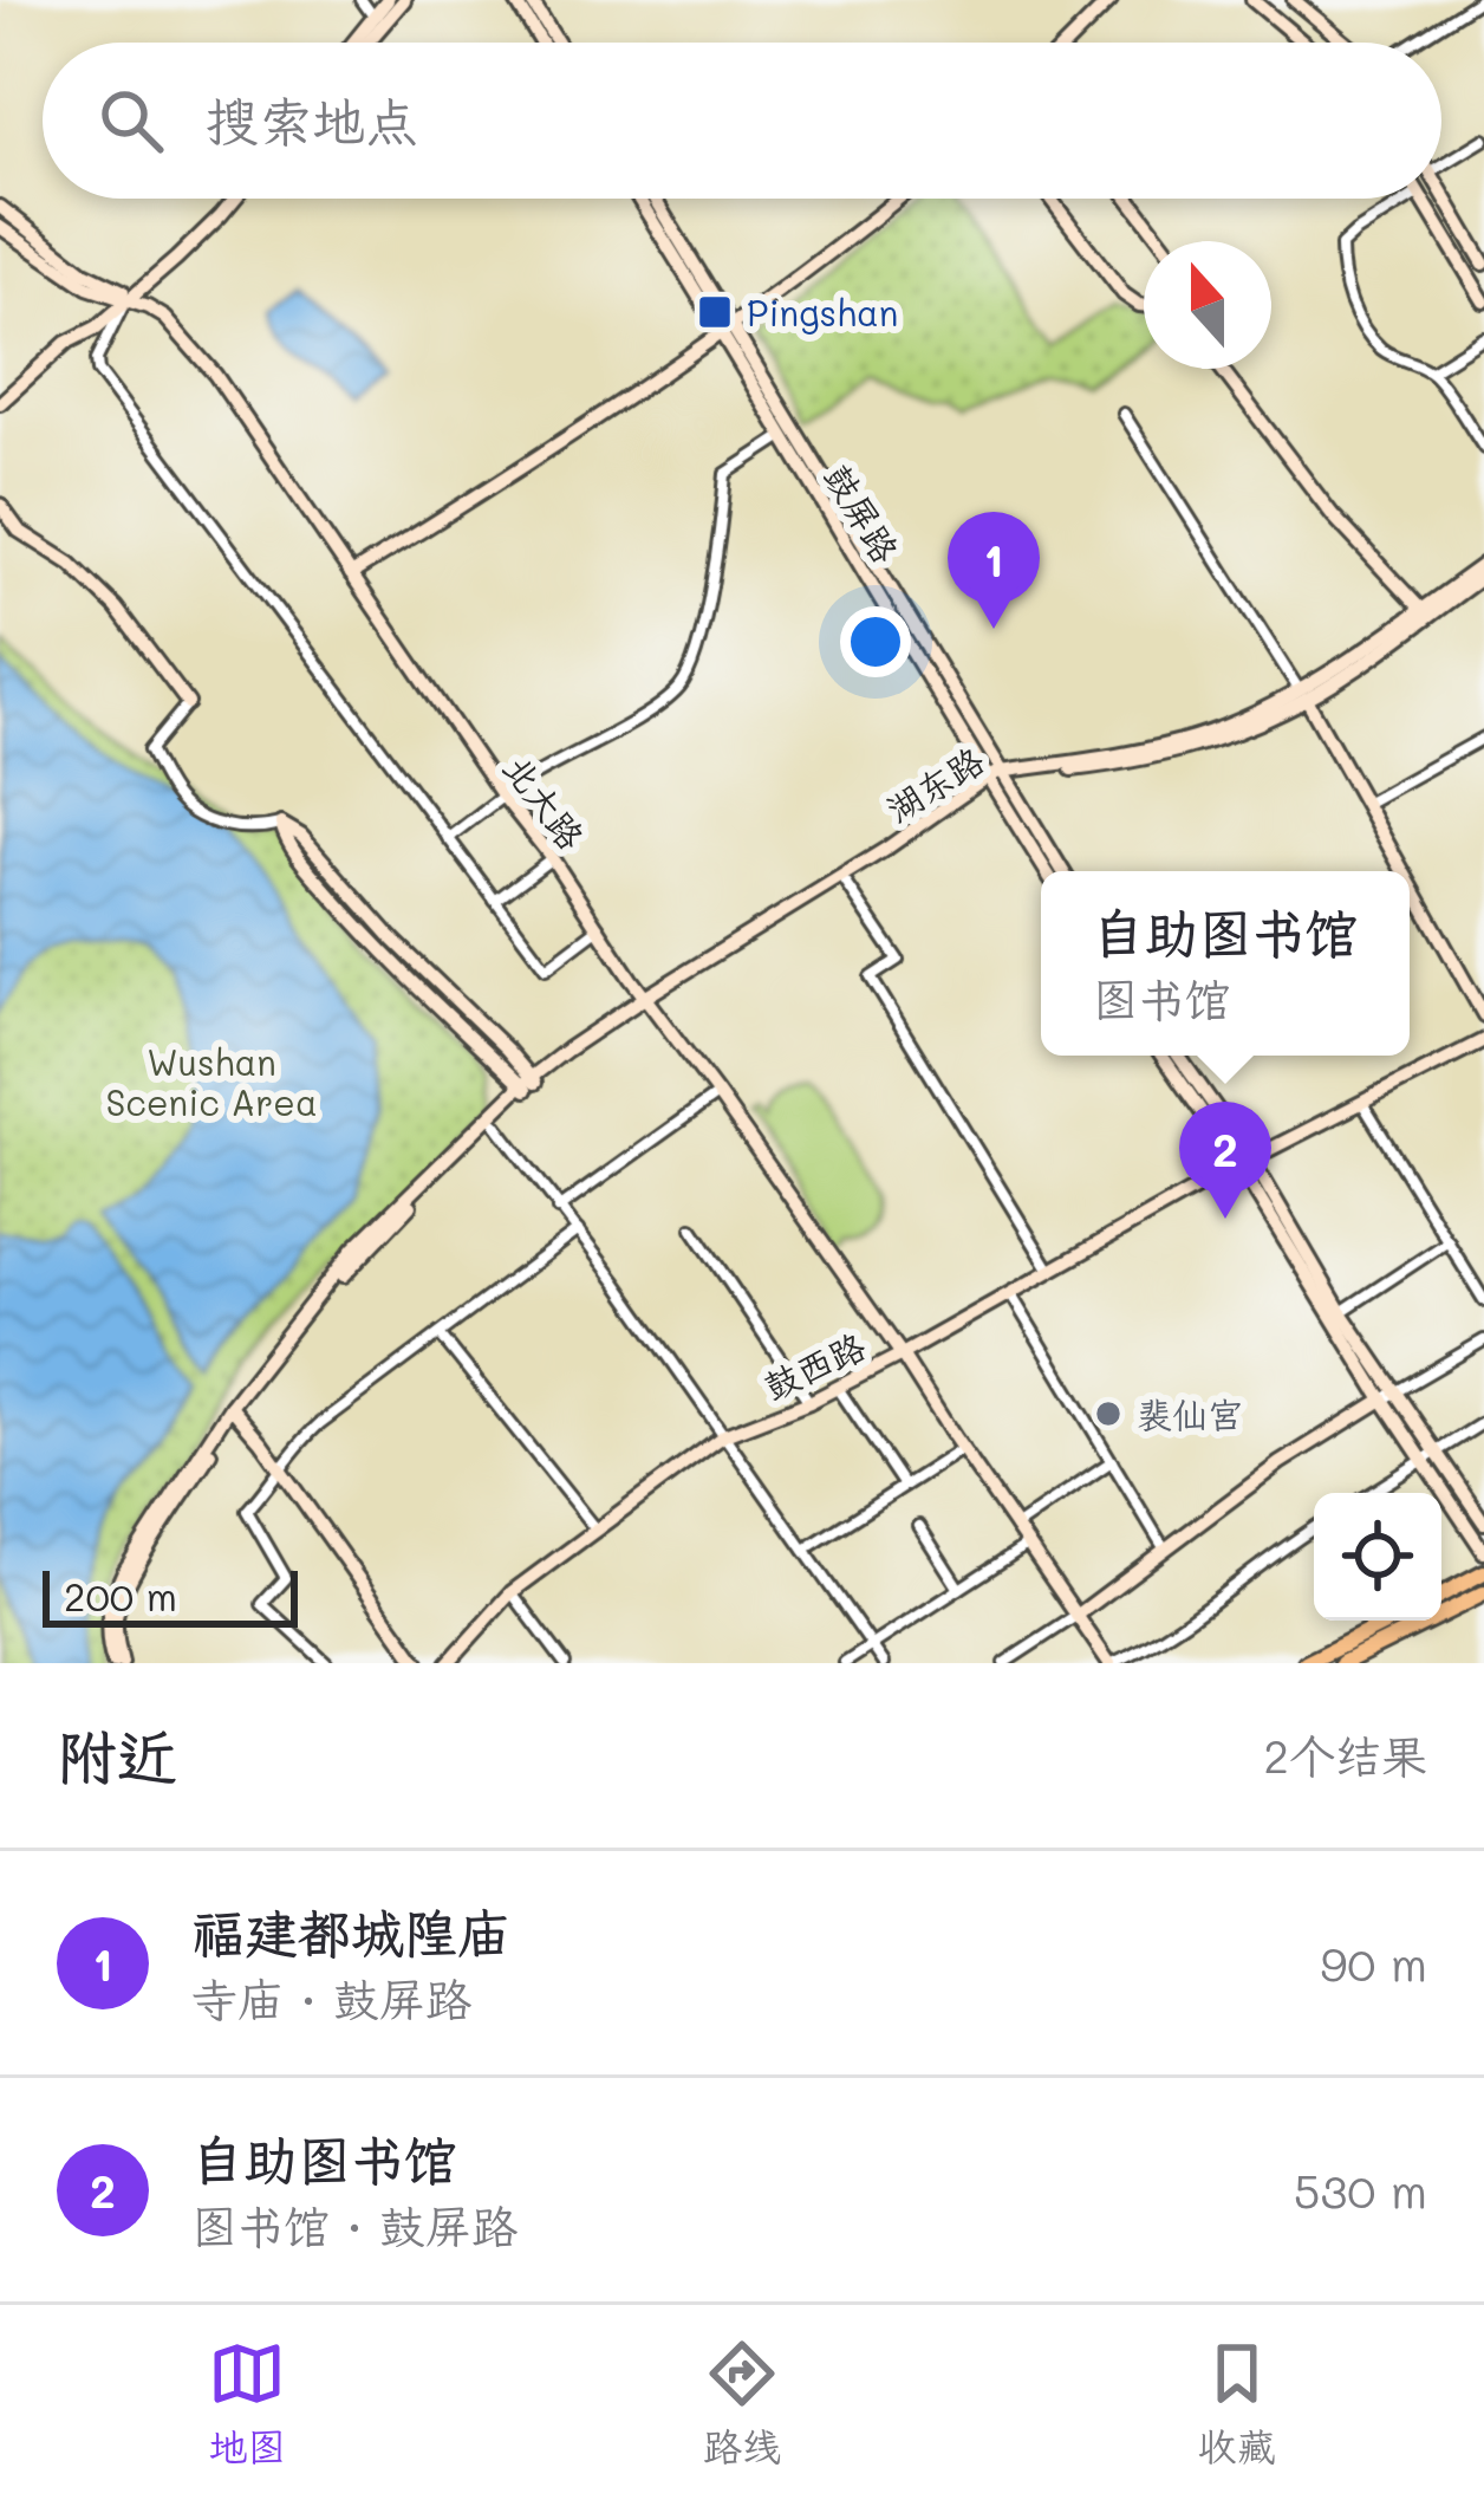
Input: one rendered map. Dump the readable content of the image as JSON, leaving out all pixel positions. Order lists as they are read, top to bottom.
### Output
{
  "streets": {
    "street": [
      "鼓屏路",
      "湖东路",
      "北大路",
      "鼓西路"
    ]
  },
  "crossings": [
    ["鼓屏路", "湖东路"],
    ["湖东路", "北大路"],
    ["北大路", "鼓西路"]
  ],
  "parks": ["Wushan Scenic Area"],
  "places": {
    "transit": ["Pingshan"],
    "other": ["裴仙宫"]
  },
  "scale_bar": "200 m",
  "north": "top",
  "page": {
    "search": "搜索地点",
    "pins": ["1", "2"],
    "popup": ["自助图书馆", "图书馆"],
    "scale": "200 m",
    "heading": ["附近", "2个结果"],
    "list": [
      {
        "mark": "1",
        "name": "福建都城隍庙",
        "note": "寺庙 · 鼓屏路",
        "value": "90 m"
      },
      {
        "mark": "2",
        "name": "自助图书馆",
        "note": "图书馆 · 鼓屏路",
        "value": "530 m"
      }
    ],
    "nav": ["地图", "路线", "收藏"]
  }
}
